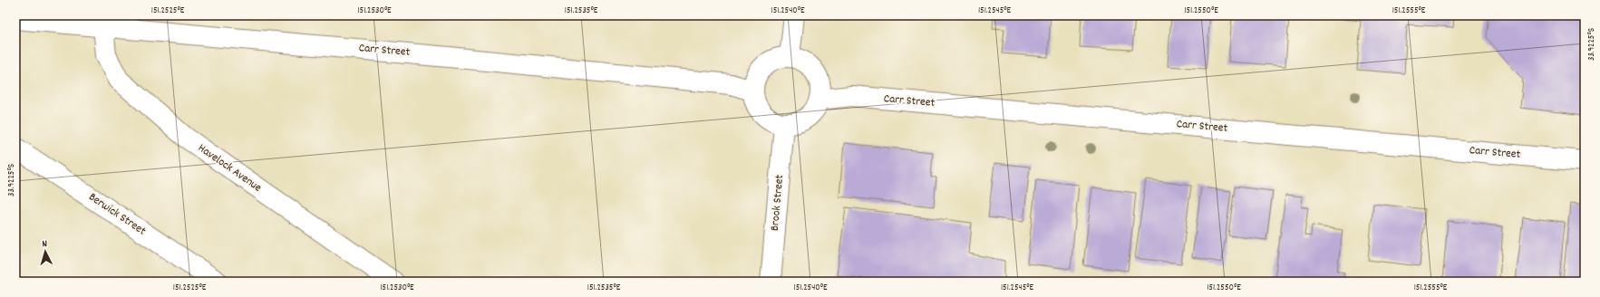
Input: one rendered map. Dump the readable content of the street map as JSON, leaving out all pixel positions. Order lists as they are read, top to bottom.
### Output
{
  "streets": {
    "street": [
      "Carr Street",
      "Havelock Avenue",
      "Brook Street",
      "Berwick Street"
    ]
  },
  "crossings": [
    ["Carr Street", "Havelock Avenue"],
    ["Carr Street", "Brook Street"]
  ],
  "north": "top",
  "coordinates": [
    "151.2525°E",
    "151.2530°E",
    "151.2535°E",
    "151.2540°E",
    "151.2545°E",
    "151.2550°E",
    "151.2555°E",
    "33.9225°S"
  ]
}
